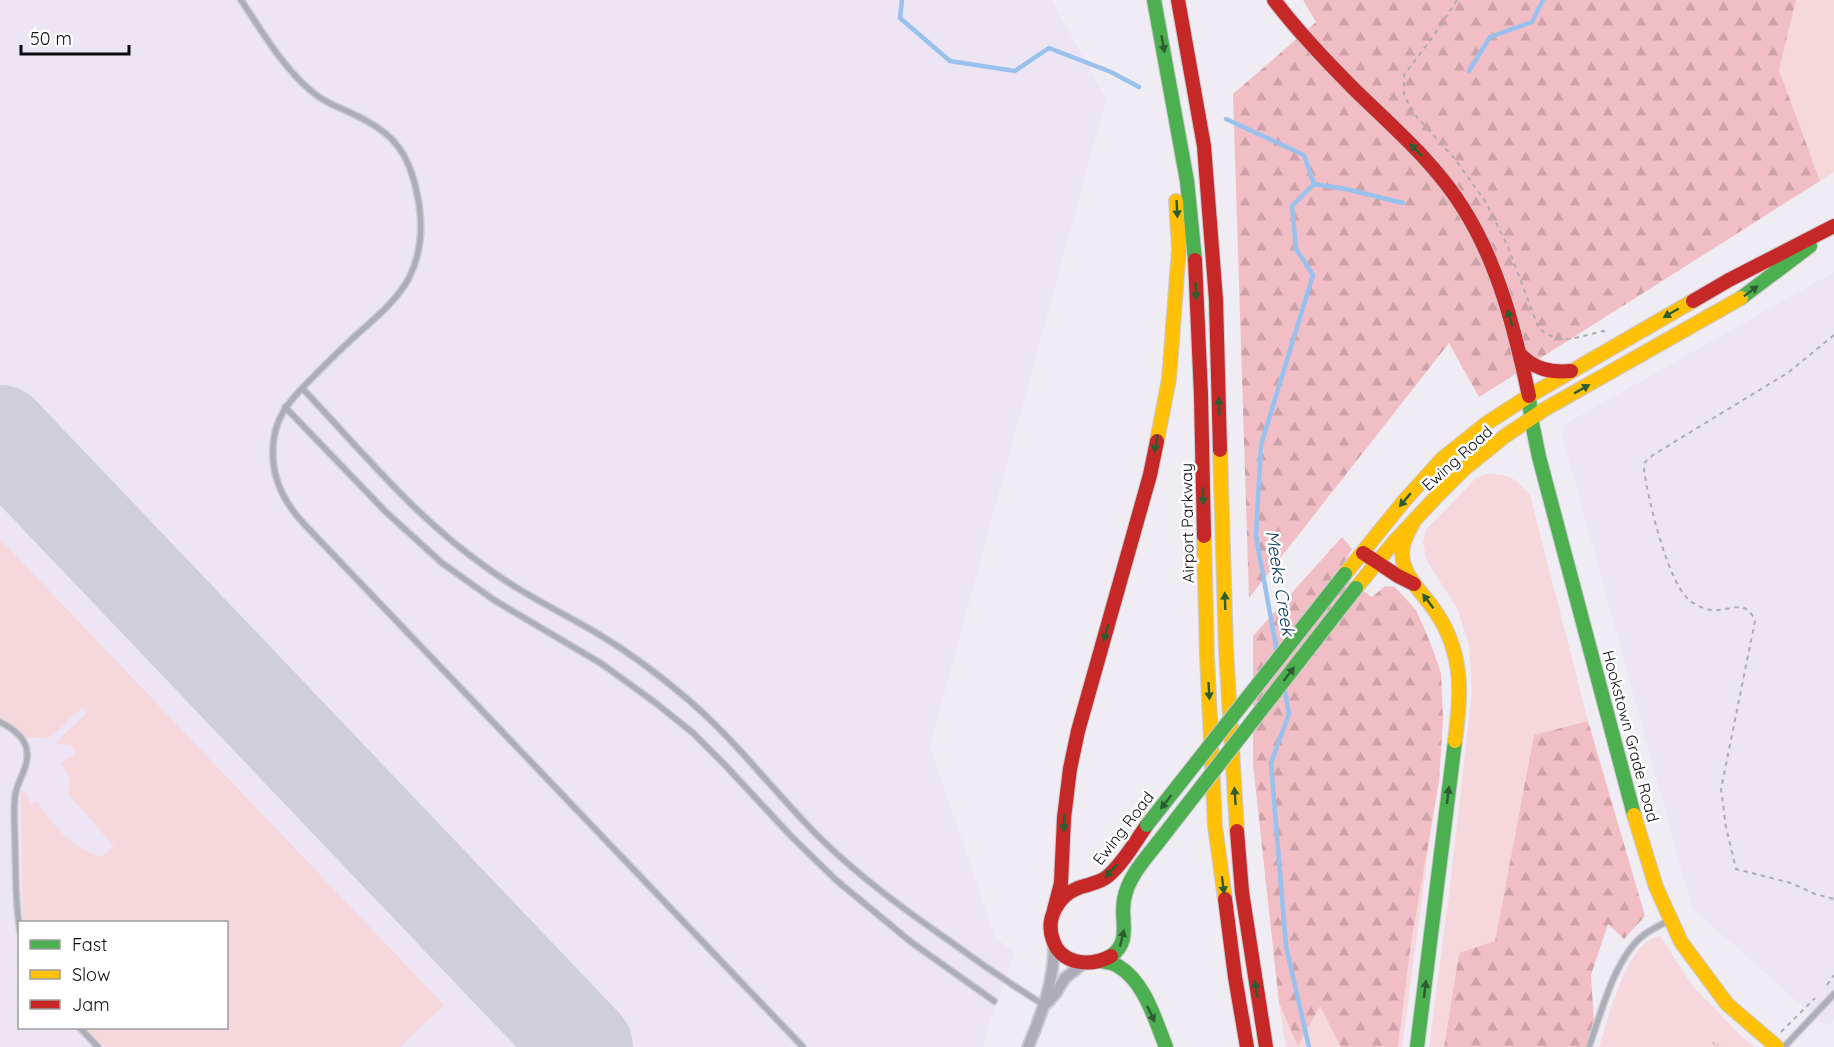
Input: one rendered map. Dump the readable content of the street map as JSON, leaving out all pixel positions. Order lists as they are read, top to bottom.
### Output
{
  "streets": {
    "main road": ["Ewing Road", "Airport Parkway", "Hookstown Grade Road"]
  },
  "crossings": [
    ["Ewing Road", "Hookstown Grade Road"]
  ],
  "one_way": ["Hookstown Grade Road"],
  "water": ["Meeks Creek"],
  "legend": ["Fast", "Slow", "Jam"],
  "scale_bar": "50 m"
}
